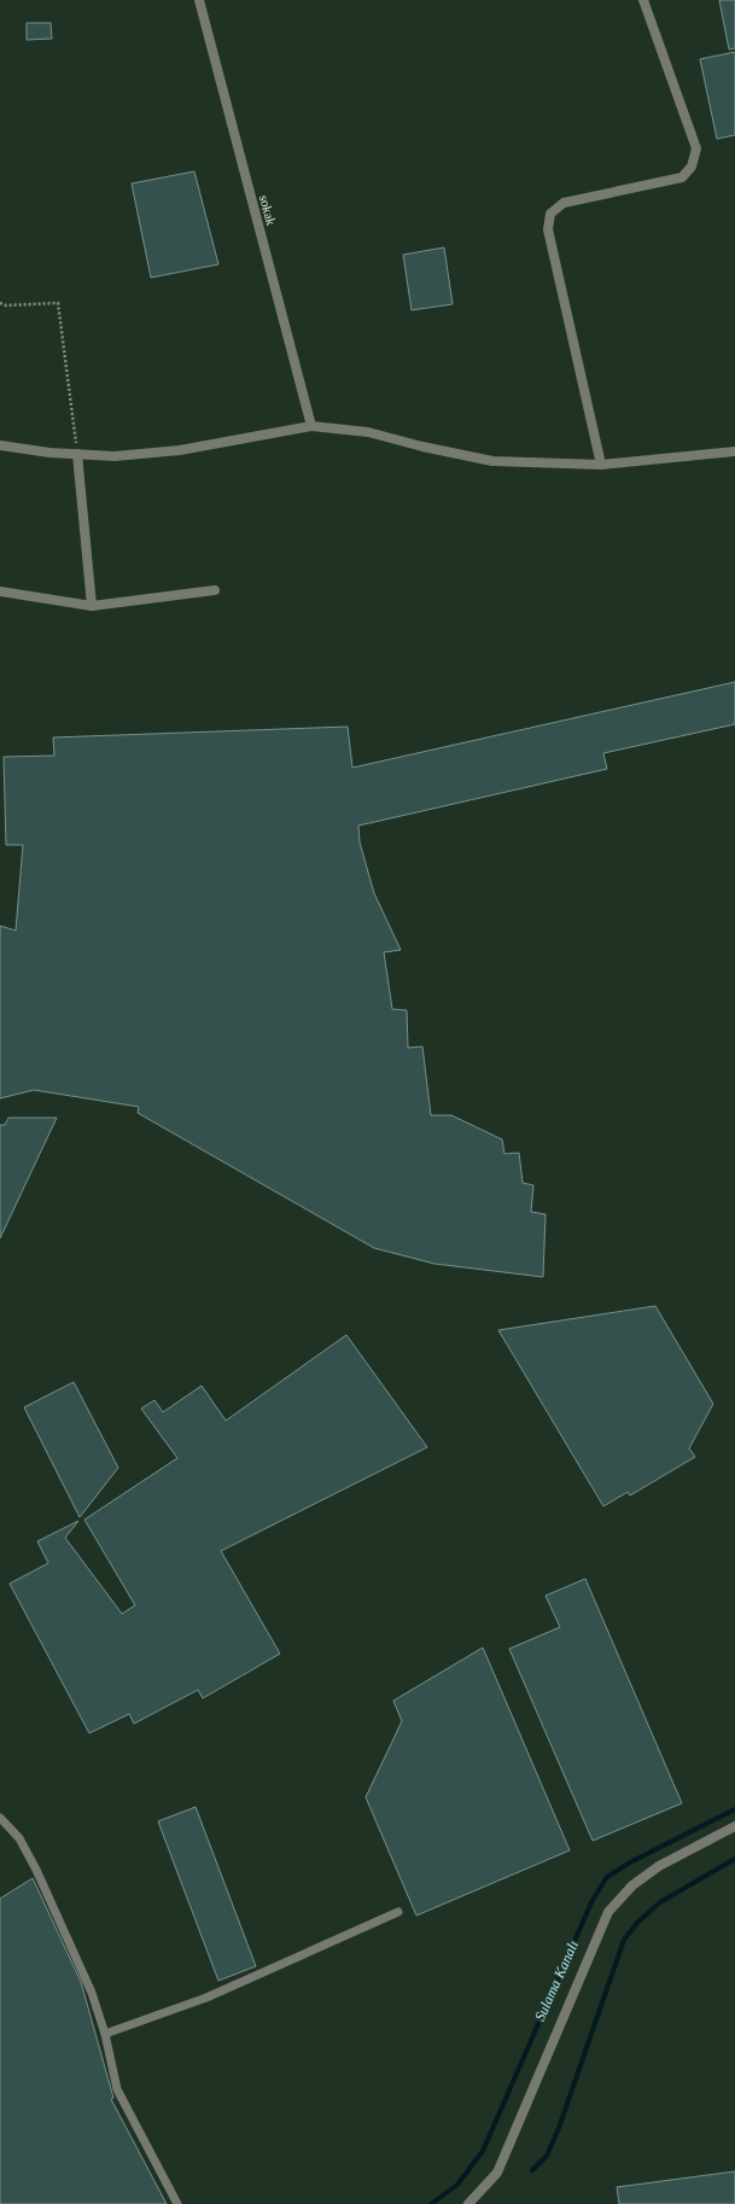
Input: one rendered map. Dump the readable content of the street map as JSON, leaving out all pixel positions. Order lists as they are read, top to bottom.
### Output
{
  "streets": {
    "street": ["sokak"]
  },
  "water": ["Sulama Kanalı"]
}
